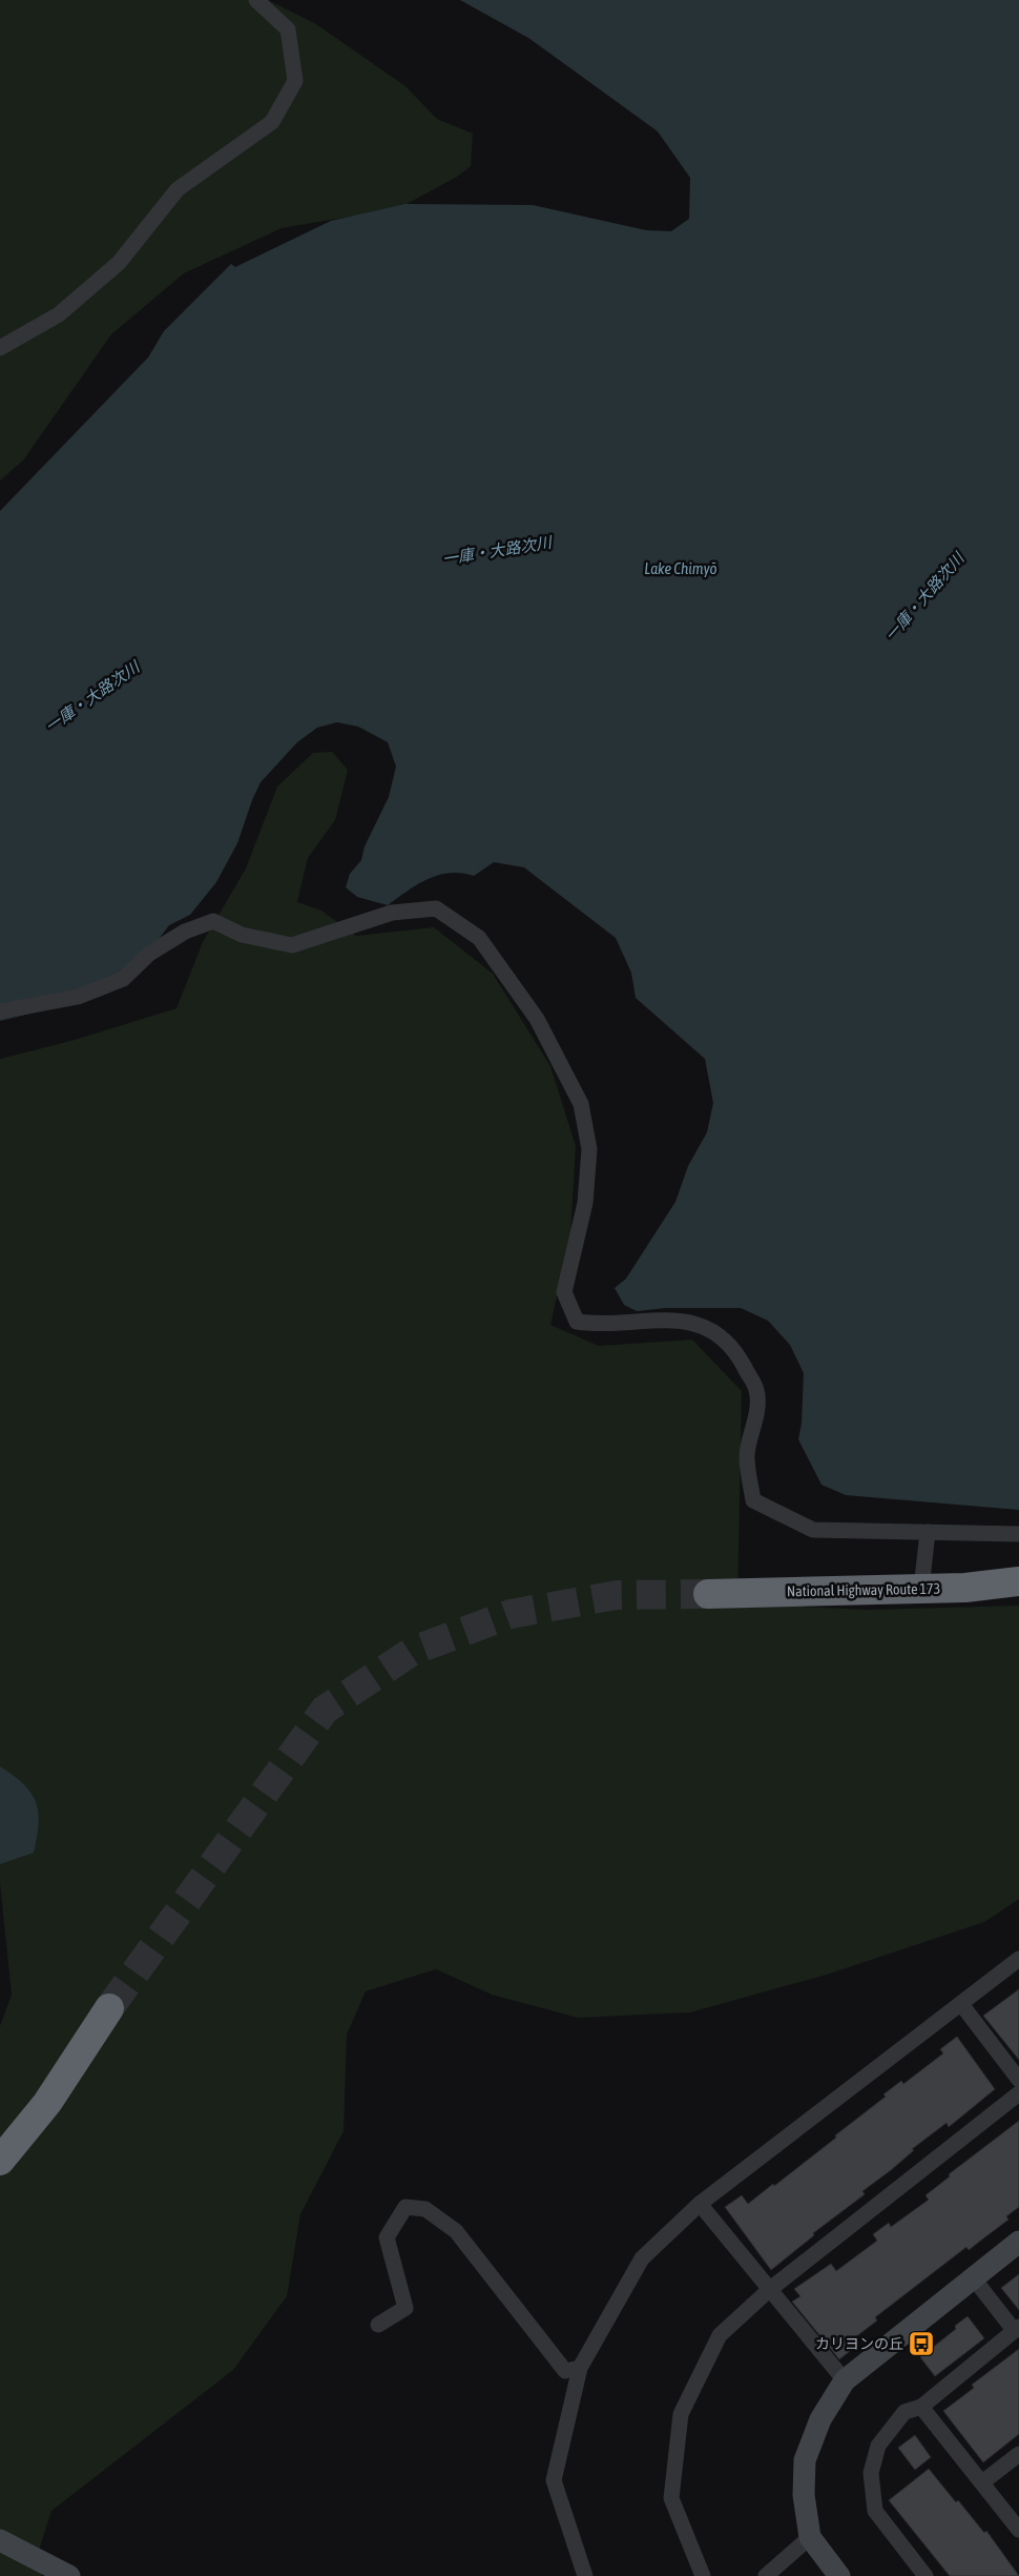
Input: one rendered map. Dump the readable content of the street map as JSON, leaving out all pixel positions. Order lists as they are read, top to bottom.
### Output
{
  "streets": {
    "highway": ["National Highway Route 173"]
  },
  "water": ["一庫・大路次川", "Lake Chimyō"],
  "places": {
    "bus stop": ["カリヨンの丘"]
  }
}
